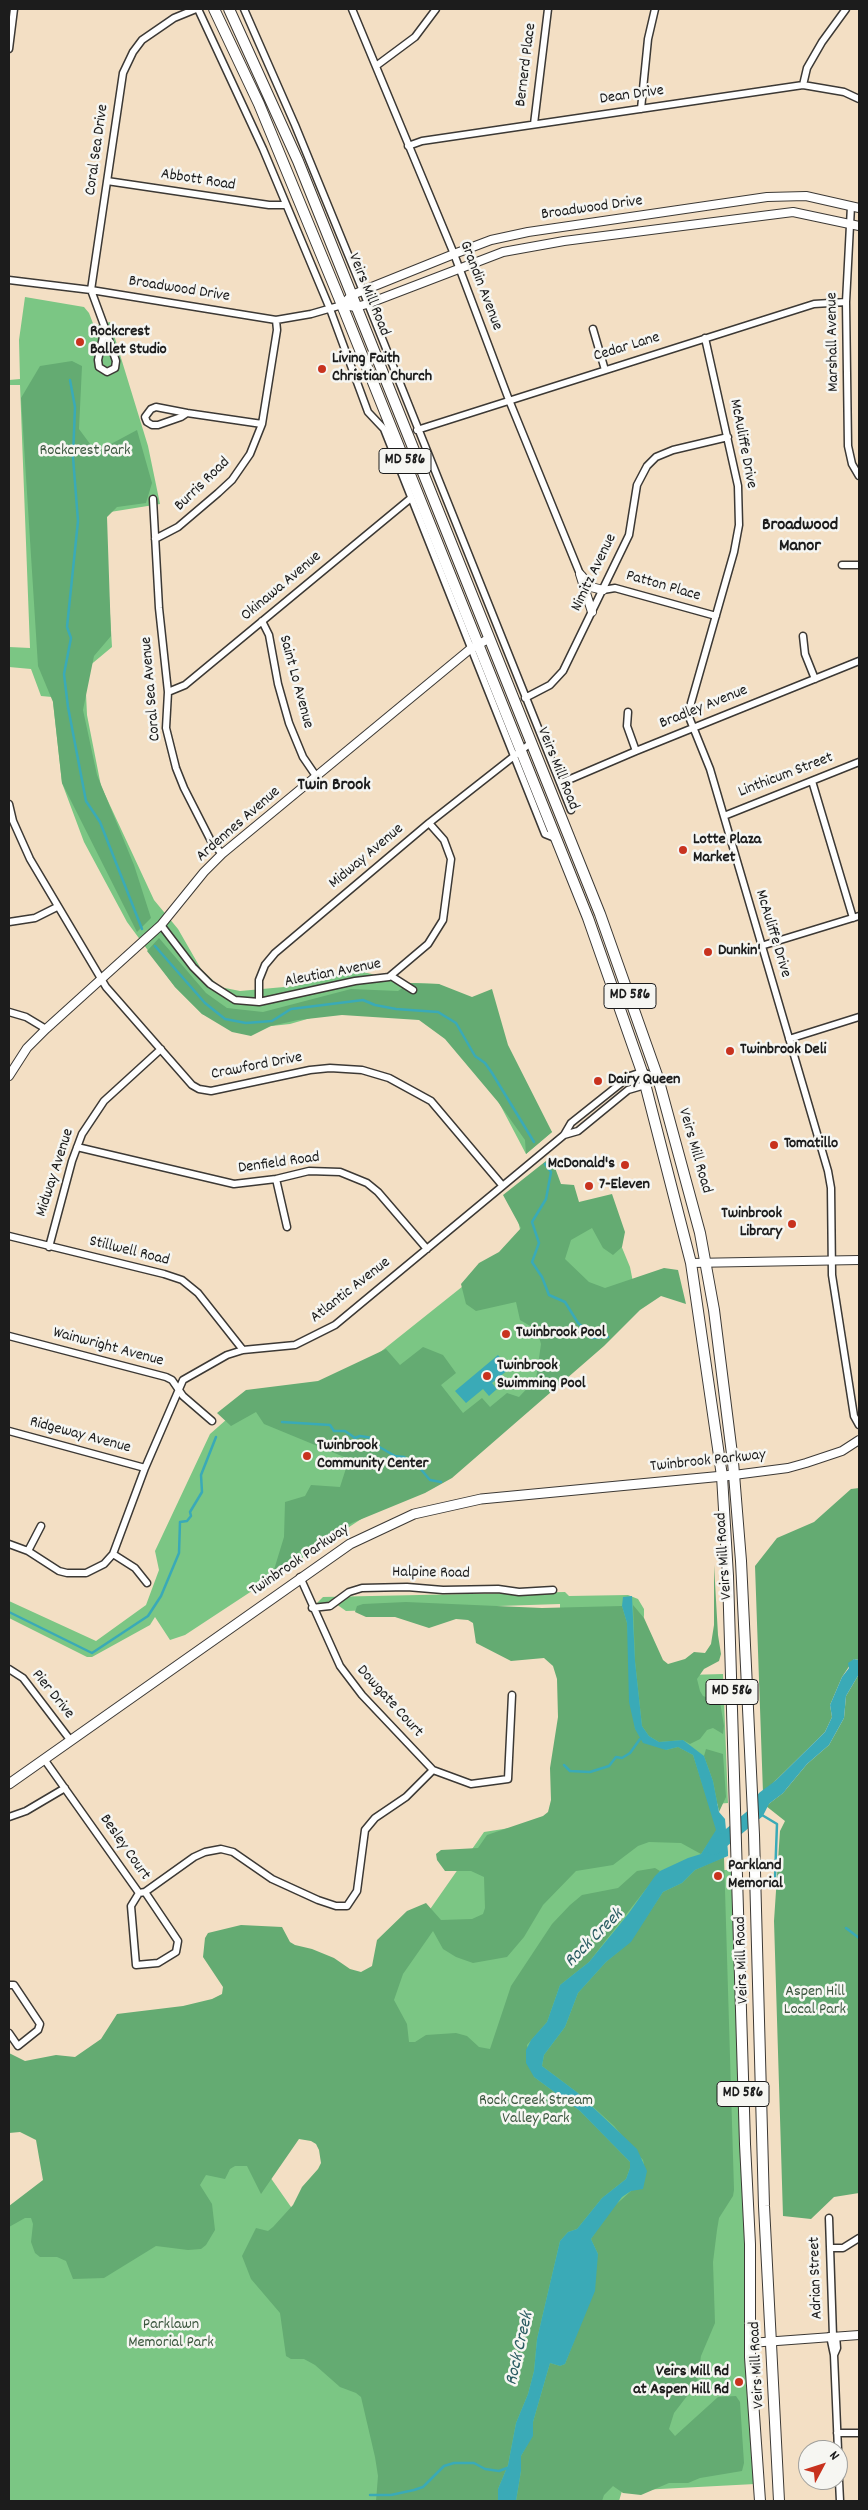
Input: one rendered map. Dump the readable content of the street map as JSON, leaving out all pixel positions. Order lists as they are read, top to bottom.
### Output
{
  "streets": {
    "main road": ["Veirs Mill Road", "MD 586", "Twinbrook Parkway"],
    "street": [
      "Bernerd Place",
      "Dean Drive",
      "Coral Sea Drive",
      "Abbott Road",
      "Broadwood Drive",
      "Grandin Avenue",
      "Marshall Avenue",
      "Cedar Lane",
      "McAuliffe Drive",
      "Burris Road",
      "Nimitz Avenue",
      "Okinawa Avenue",
      "Patton Place",
      "Saint Lo Avenue",
      "Coral Sea Avenue",
      "Bradley Avenue",
      "Linthicum Street",
      "Ardennes Avenue",
      "Midway Avenue",
      "Aleutian Avenue",
      "Crawford Drive",
      "Denfield Road",
      "Stillwell Road",
      "Atlantic Avenue",
      "Wainwright Avenue",
      "Ridgeway Avenue",
      "Halpine Road",
      "Pier Drive",
      "Dowgate Court",
      "Besley Court",
      "Adrian Street"
    ]
  },
  "crossings": [
    ["Bernerd Place", "Dean Drive"],
    ["Dean Drive", "Grandin Avenue"],
    ["Coral Sea Drive", "Abbott Road"],
    ["Coral Sea Drive", "Broadwood Drive"],
    ["Coral Sea Drive", "Veirs Mill Road"],
    ["Abbott Road", "Veirs Mill Road"],
    ["Broadwood Drive", "Grandin Avenue"],
    ["Broadwood Drive", "Veirs Mill Road"],
    ["Broadwood Drive", "Marshall Avenue"],
    ["Broadwood Drive", "Burris Road"],
    ["Grandin Avenue", "Cedar Lane"],
    ["Grandin Avenue", "Patton Place"],
    ["Veirs Mill Road", "Cedar Lane"],
    ["Veirs Mill Road", "Nimitz Avenue"],
    ["Veirs Mill Road", "Okinawa Avenue"],
    ["Veirs Mill Road", "Bradley Avenue"],
    ["Veirs Mill Road", "Ardennes Avenue"],
    ["Veirs Mill Road", "Midway Avenue"],
    ["Veirs Mill Road", "Atlantic Avenue"],
    ["Veirs Mill Road", "Twinbrook Parkway"],
    ["Marshall Avenue", "Cedar Lane"],
    ["Cedar Lane", "McAuliffe Drive"],
    ["McAuliffe Drive", "Nimitz Avenue"],
    ["McAuliffe Drive", "Patton Place"],
    ["McAuliffe Drive", "Bradley Avenue"],
    ["McAuliffe Drive", "Linthicum Street"],
    ["Burris Road", "Coral Sea Avenue"],
    ["Nimitz Avenue", "Patton Place"],
    ["Okinawa Avenue", "Saint Lo Avenue"],
    ["Okinawa Avenue", "Coral Sea Avenue"],
    ["Saint Lo Avenue", "Ardennes Avenue"],
    ["Coral Sea Avenue", "Ardennes Avenue"],
    ["Ardennes Avenue", "Aleutian Avenue"],
    ["Ardennes Avenue", "Crawford Drive"],
    ["Midway Avenue", "Aleutian Avenue"],
    ["Midway Avenue", "Crawford Drive"],
    ["Midway Avenue", "Denfield Road"],
    ["Midway Avenue", "Stillwell Road"],
    ["Crawford Drive", "Atlantic Avenue"],
    ["Denfield Road", "Atlantic Avenue"],
    ["Stillwell Road", "Atlantic Avenue"],
    ["Atlantic Avenue", "Wainwright Avenue"],
    ["Atlantic Avenue", "Ridgeway Avenue"],
    ["Twinbrook Parkway", "Pier Drive"],
    ["Twinbrook Parkway", "Dowgate Court"],
    ["Twinbrook Parkway", "Besley Court"],
    ["Halpine Road", "Dowgate Court"]
  ],
  "districts": ["Broadwood Manor", "Twin Brook"],
  "water": ["Rock Creek"],
  "parks": [
    "Rockcrest Park",
    "Aspen Hill Local Park",
    "Rock Creek Stream Valley Park",
    "Parklawn Memorial Park"
  ],
  "places": [
    "Rockcrest Ballet Studio",
    "Living Faith Christian Church",
    "Lotte Plaza Market",
    "Dunkin'",
    "Twinbrook Deli",
    "Dairy Queen",
    "Tomatillo",
    "McDonald's",
    "7-Eleven",
    "Twinbrook Library",
    "Twinbrook Pool",
    "Twinbrook Swimming Pool",
    "Twinbrook Community Center",
    "Parkland Memorial",
    "Veirs Mill Rd at Aspen Hill Rd"
  ],
  "north": "top right"
}
